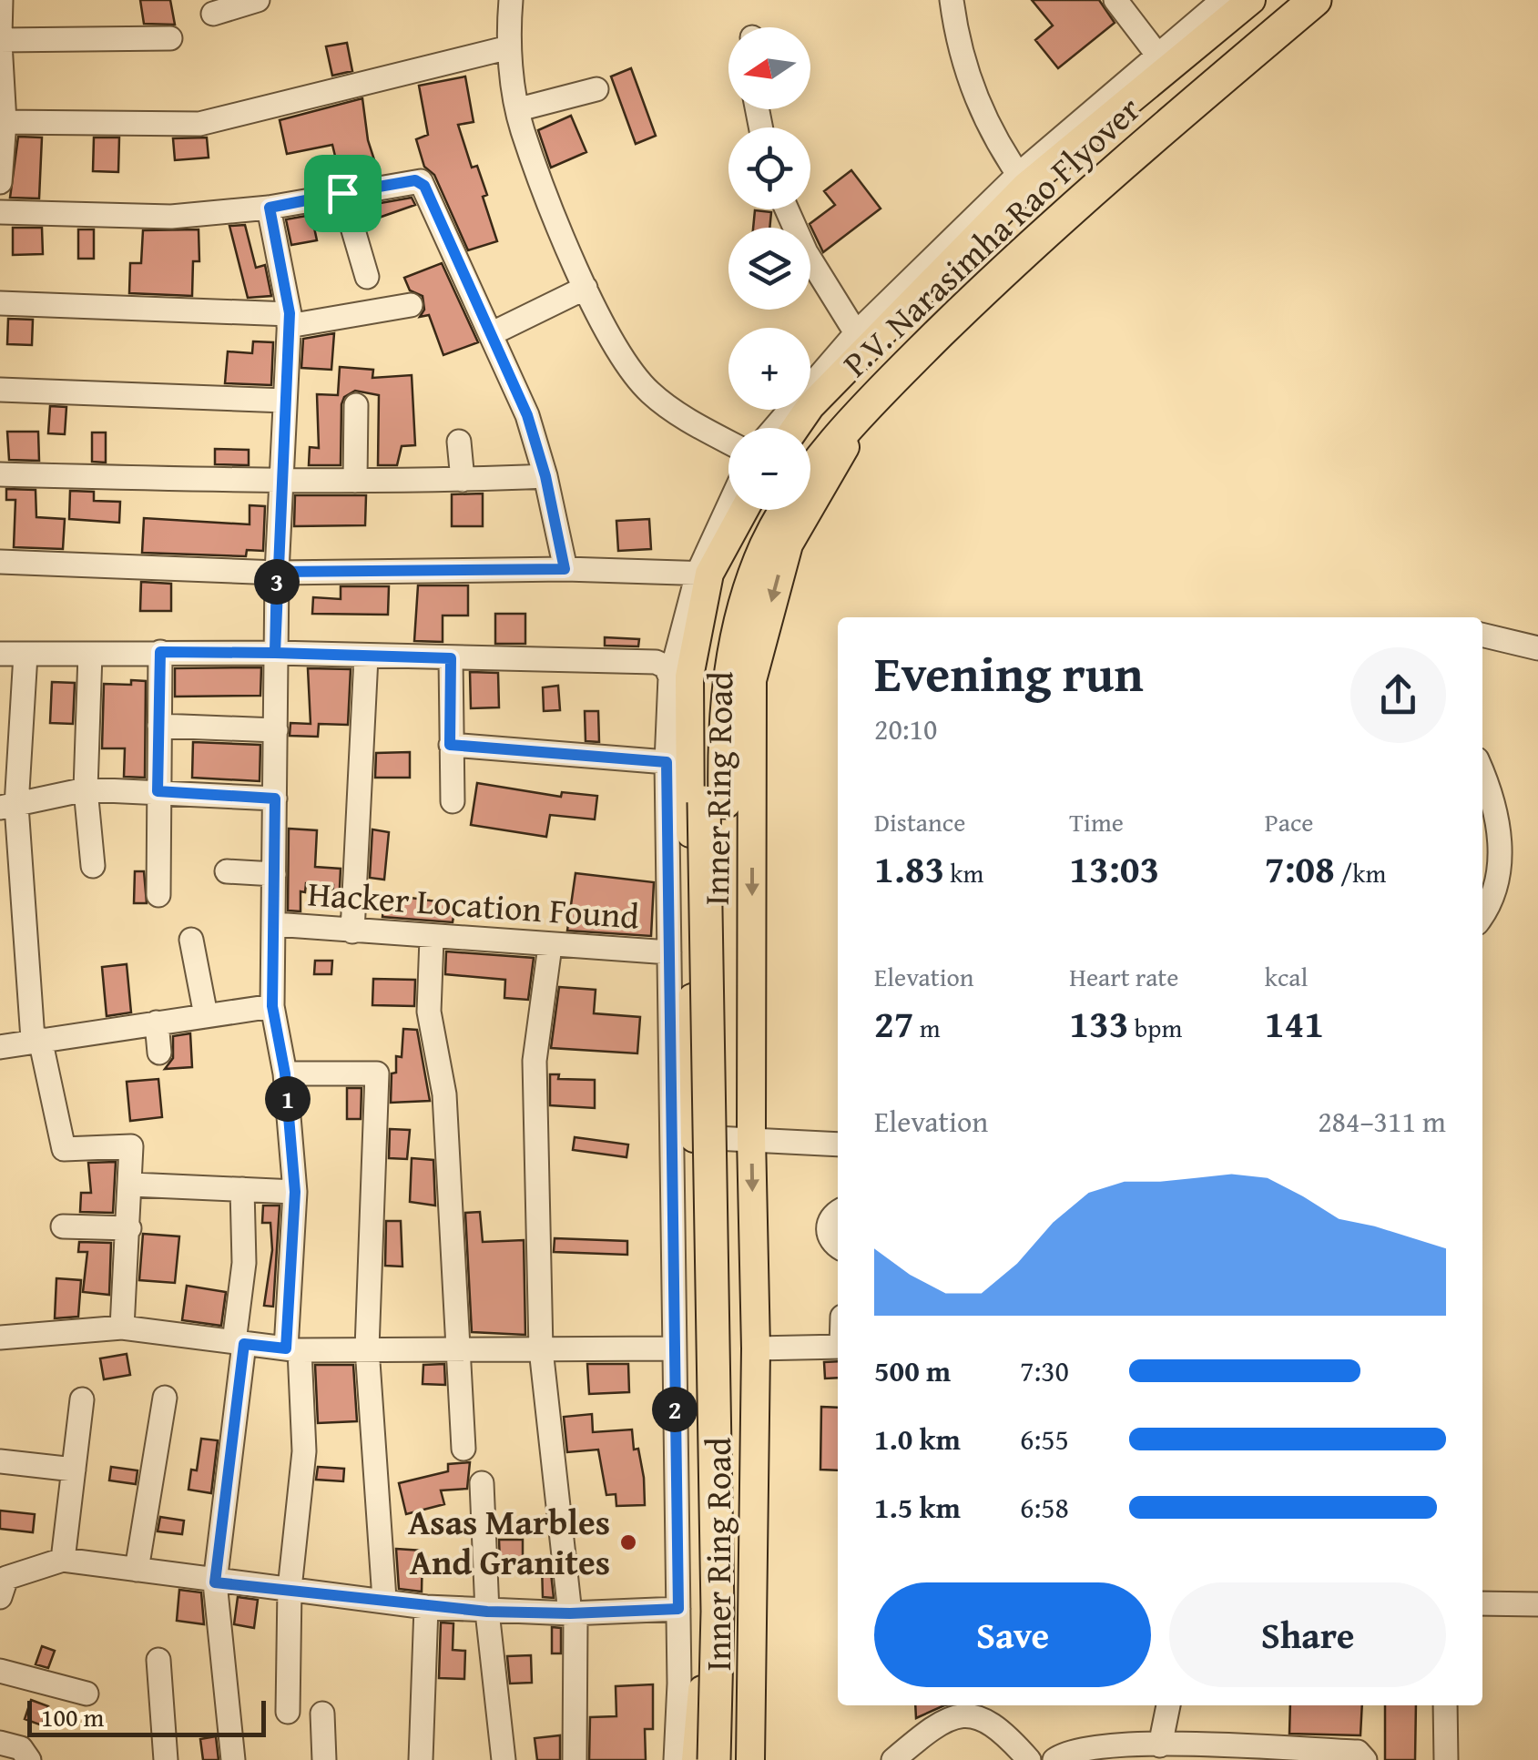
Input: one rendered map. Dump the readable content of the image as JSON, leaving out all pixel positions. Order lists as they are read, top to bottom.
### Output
{
  "streets": {
    "highway": ["P.V. Narasimha Rao Flyover"],
    "main road": ["Inner Ring Road"],
    "street": ["Hacker Location Found"]
  },
  "places": ["Asas Marbles And Granites"],
  "scale_bar": "100 m",
  "north": "left",
  "page": {
    "map_buttons": ["+", "−"],
    "pins": ["3", "1", "2"],
    "heading": ["Evening run", "20:10"],
    "stats": [
      ["Distance", "1.83 km"],
      ["Time", "13:03"],
      ["Pace", "7:08 /km"],
      ["Elevation", "27 m"],
      ["Heart rate", "133 bpm"],
      ["kcal", "141"]
    ],
    "chart": ["Elevation", "284–311 m"],
    "list": [
      {
        "name": "500 m",
        "note": "7:30"
      },
      {
        "name": "1.0 km",
        "note": "6:55"
      },
      {
        "name": "1.5 km",
        "note": "6:58"
      }
    ],
    "buttons": ["Save", "Share"],
    "scale": "100 m"
  }
}
